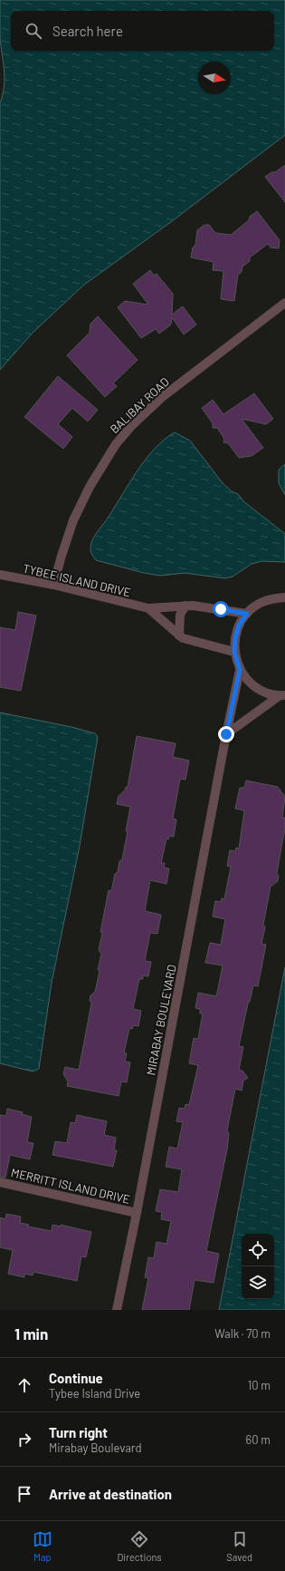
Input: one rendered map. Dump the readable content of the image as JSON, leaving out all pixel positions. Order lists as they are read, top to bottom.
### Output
{
  "streets": {
    "street": [
      "BALIBAY ROAD",
      "TYBEE ISLAND DRIVE",
      "MIRABAY BOULEVARD",
      "MERRITT ISLAND DRIVE"
    ]
  },
  "crossings": [
    ["BALIBAY ROAD", "TYBEE ISLAND DRIVE"],
    ["TYBEE ISLAND DRIVE", "MIRABAY BOULEVARD"],
    ["MIRABAY BOULEVARD", "MERRITT ISLAND DRIVE"]
  ],
  "north": "right",
  "page": {
    "search": "Search here",
    "heading": ["1 min", "Walk · 70 m"],
    "list": [
      ["Continue", "Tybee Island Drive", "10 m"],
      ["Turn right", "Mirabay Boulevard", "60 m"],
      "Arrive at destination"
    ],
    "nav": ["Map", "Directions", "Saved"]
  }
}
